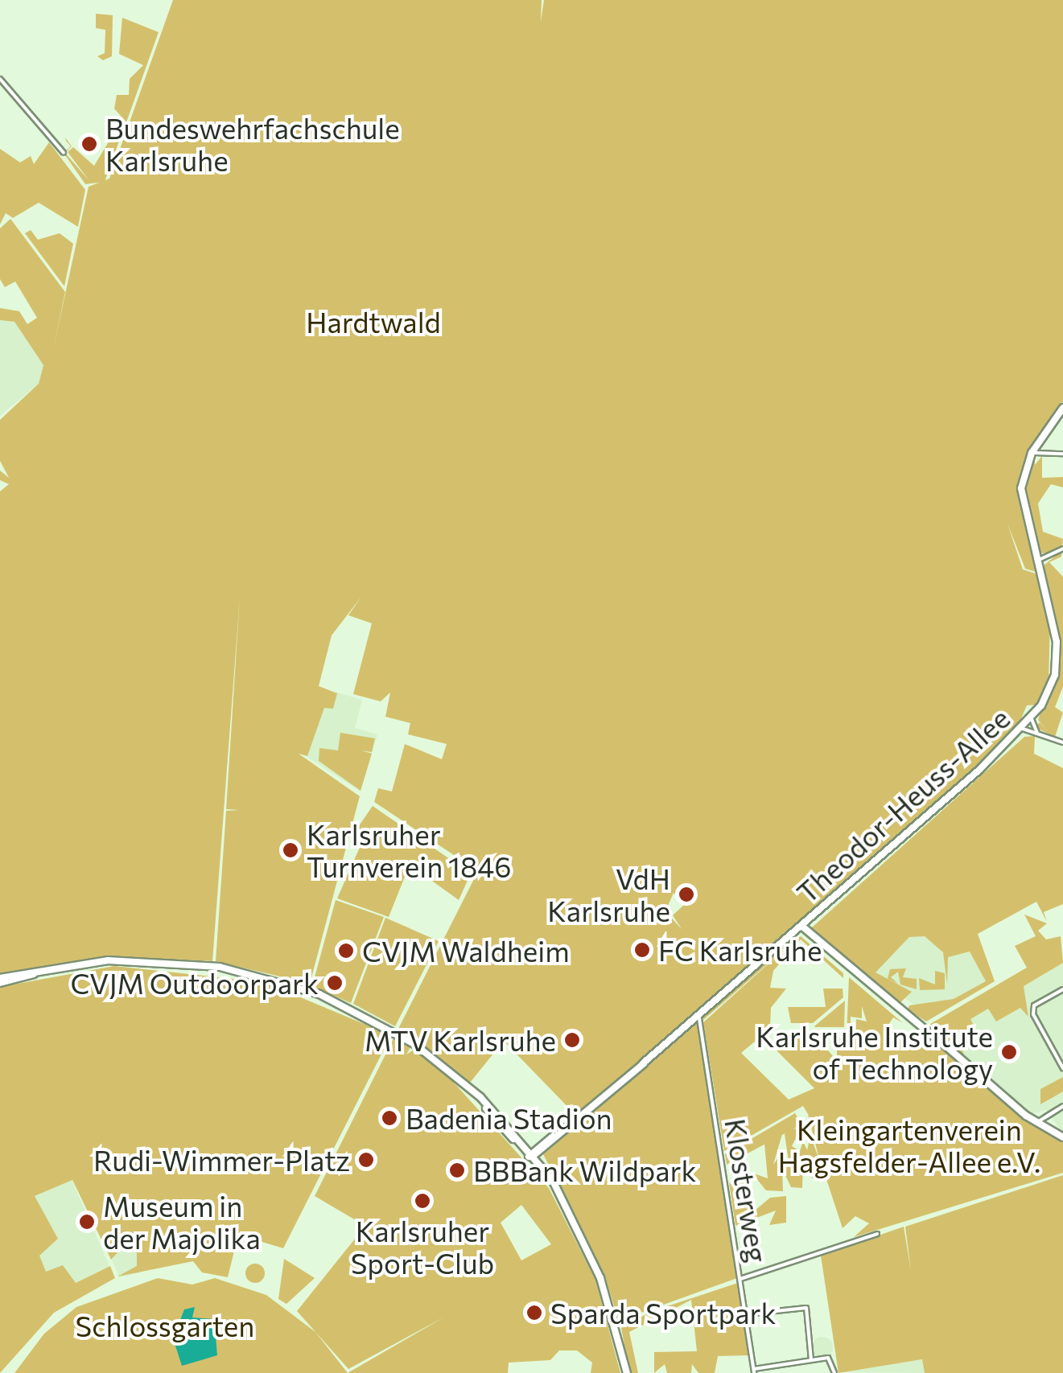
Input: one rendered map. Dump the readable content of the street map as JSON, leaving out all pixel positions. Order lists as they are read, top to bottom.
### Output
{
  "streets": {
    "main road": ["Theodor-Heuss-Allee"],
    "street": ["Klosterweg"]
  },
  "crossings": [
    ["Theodor-Heuss-Allee", "Klosterweg"]
  ],
  "parks": ["Hardtwald", "Kleingartenverein Hagsfelder-Allee e.V.", "Schlossgarten"],
  "places": [
    "Bundeswehrfachschule Karlsruhe",
    "Karlsruher Turnverein 1846",
    "VdH Karlsruhe",
    "FC Karlsruhe",
    "CVJM Waldheim",
    "CVJM Outdoorpark",
    "MTV Karlsruhe",
    "Karlsruhe Institute of Technology",
    "Badenia Stadion",
    "Rudi-Wimmer-Platz",
    "BBBank Wildpark",
    "Karlsruher Sport-Club",
    "Museum in der Majolika",
    "Sparda Sportpark"
  ]
}
